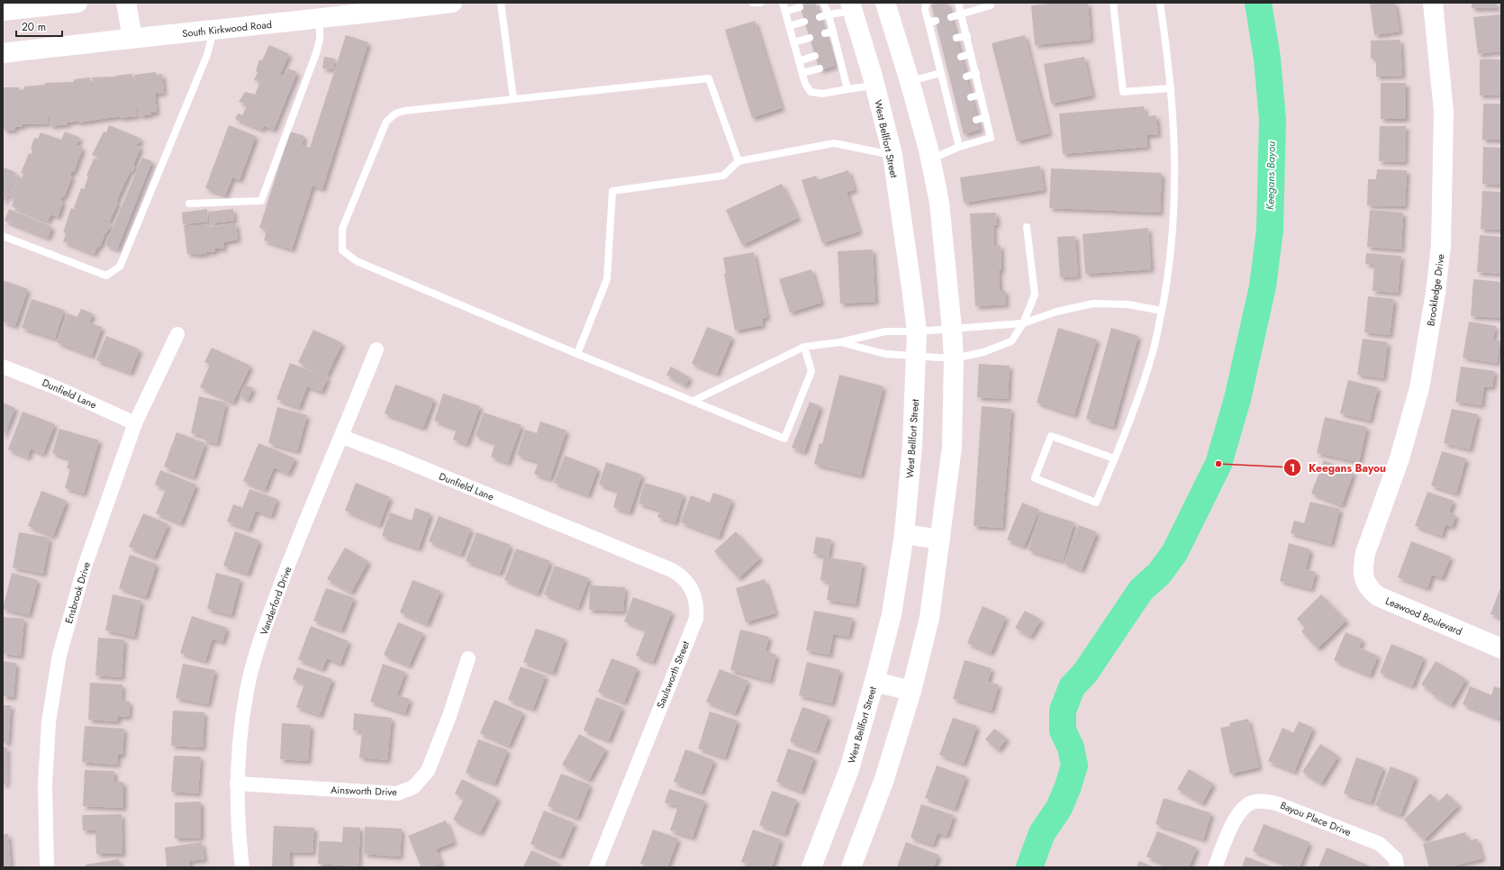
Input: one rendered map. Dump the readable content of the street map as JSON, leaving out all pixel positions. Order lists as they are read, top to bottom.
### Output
{
  "streets": {
    "main road": [
      "South Kirkwood Road",
      "West Bellfort Street",
      "Brookledge Drive",
      "Leawood Boulevard"
    ],
    "street": [
      "Dunfield Lane",
      "Ensbrook Drive",
      "Vanderford Drive",
      "Saulsworth Street",
      "Ainsworth Drive",
      "Bayou Place Drive"
    ]
  },
  "crossings": [
    ["Brookledge Drive", "Leawood Boulevard"],
    ["Dunfield Lane", "Ensbrook Drive"],
    ["Dunfield Lane", "Vanderford Drive"],
    ["Dunfield Lane", "Saulsworth Street"],
    ["Vanderford Drive", "Ainsworth Drive"]
  ],
  "water": ["Keegans Bayou"],
  "places": ["Keegans Bayou"],
  "scale_bar": "20 m"
}
